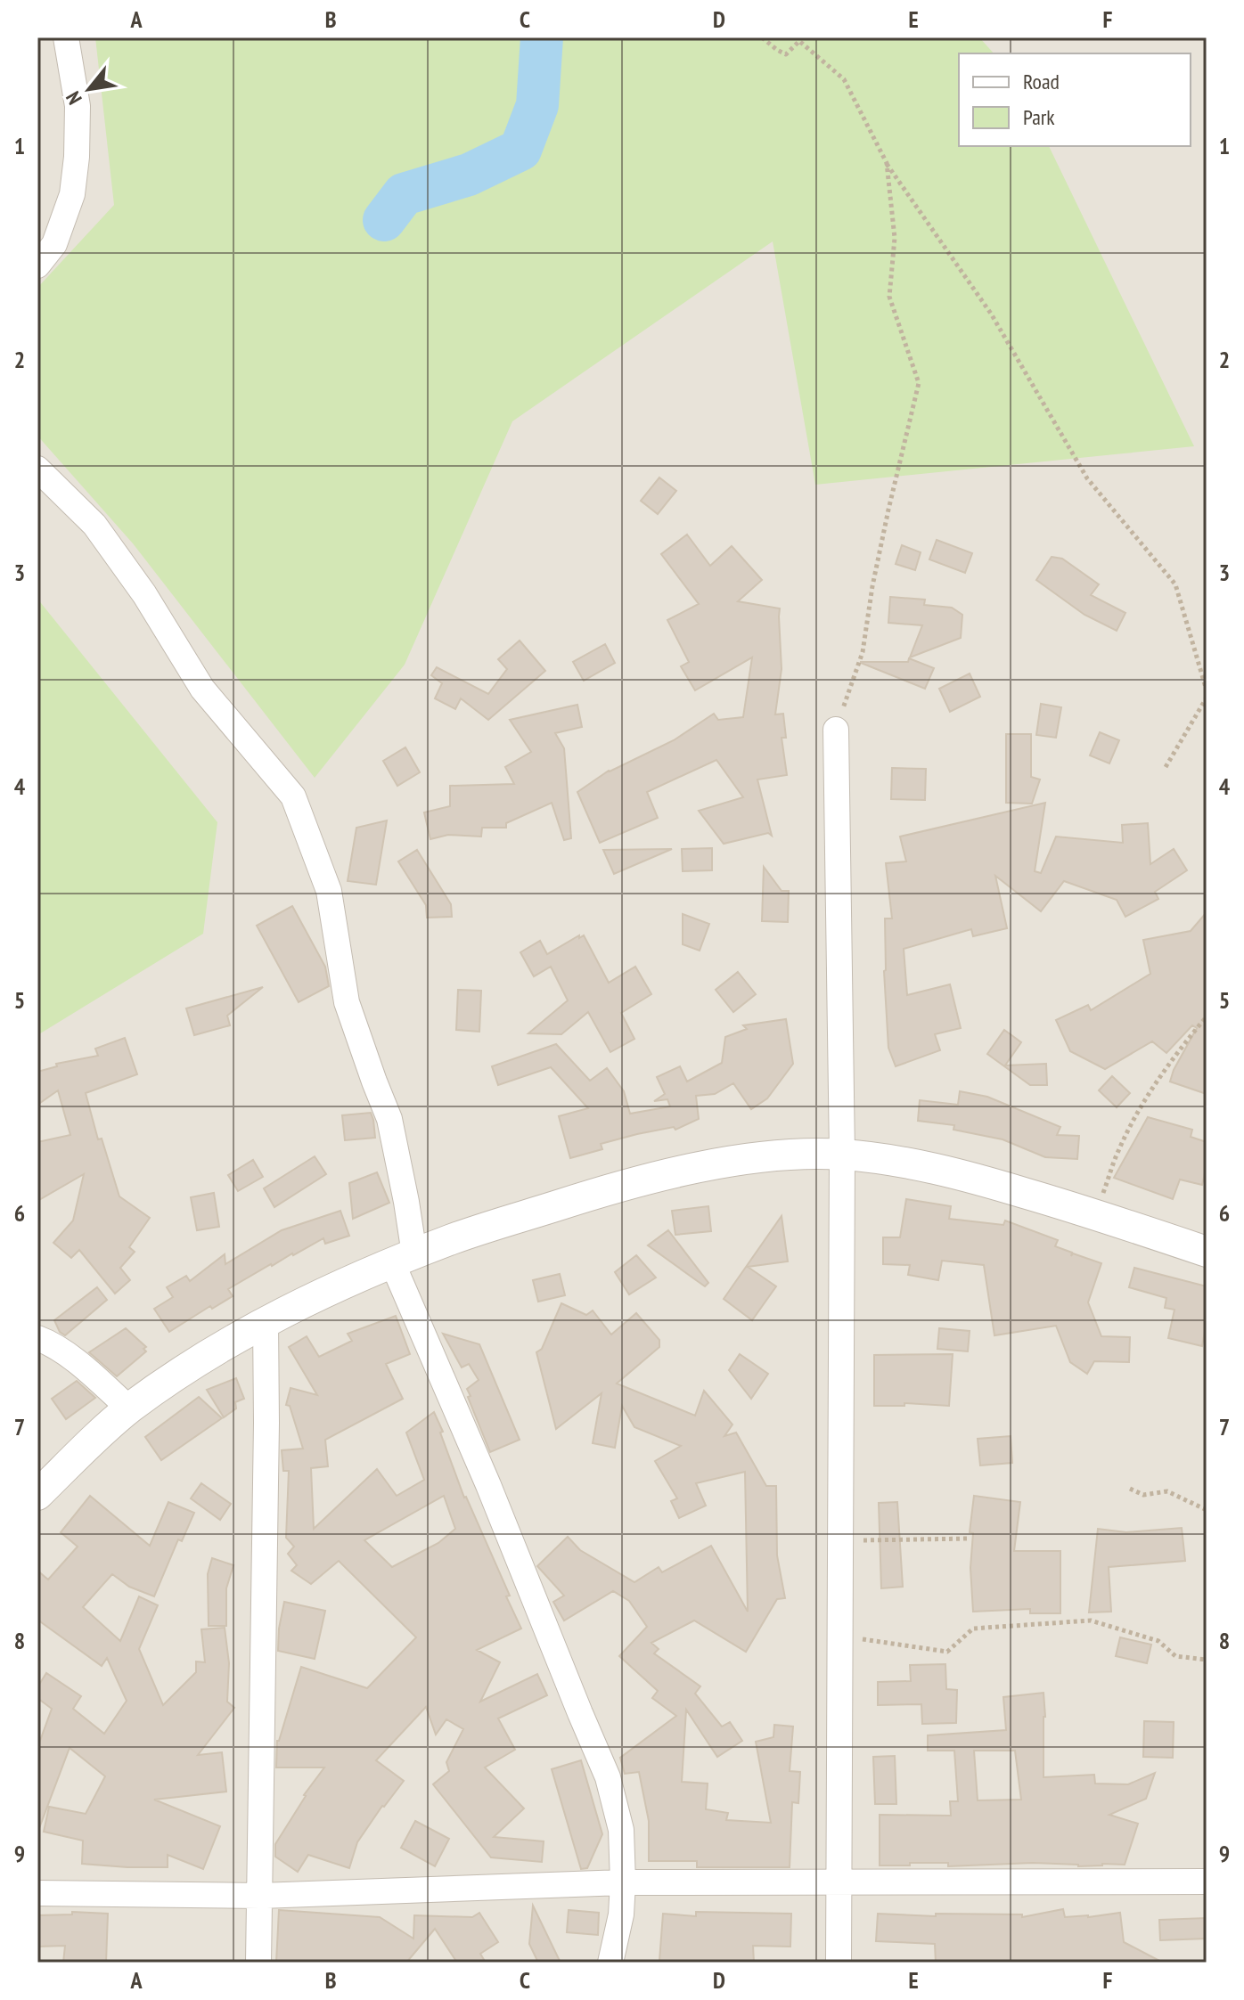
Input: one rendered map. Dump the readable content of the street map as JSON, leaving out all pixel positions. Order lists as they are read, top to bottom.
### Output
{
  "legend": ["Road", "Park"],
  "north": "bottom left",
  "grid": {
    "columns": [
      "A",
      "B",
      "C",
      "D",
      "E",
      "F"
    ],
    "rows": [
      "1",
      "2",
      "3",
      "4",
      "5",
      "6",
      "7",
      "8",
      "9"
    ]
  }
}
